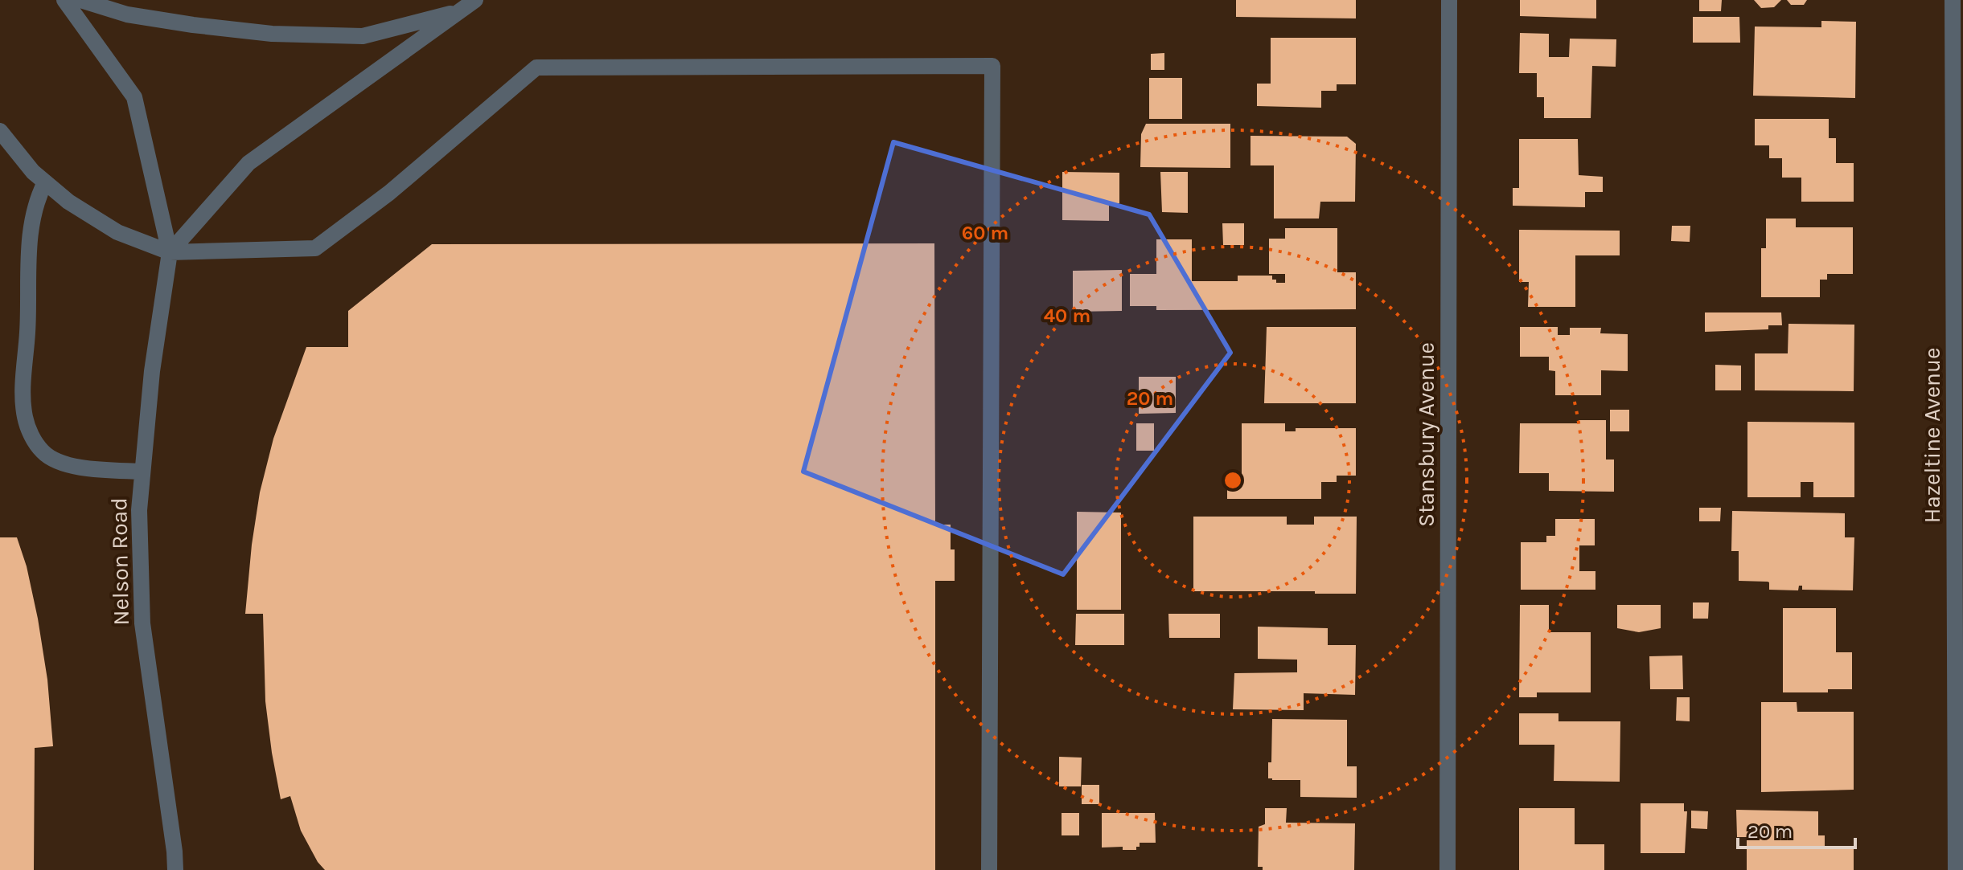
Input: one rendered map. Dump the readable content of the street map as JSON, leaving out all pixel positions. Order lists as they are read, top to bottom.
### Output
{
  "streets": {
    "street": ["Stansbury Avenue", "Hazeltine Avenue", "Nelson Road"]
  },
  "scale_bar": "20 m",
  "rings": ["60 m", "40 m", "20 m"]
}
